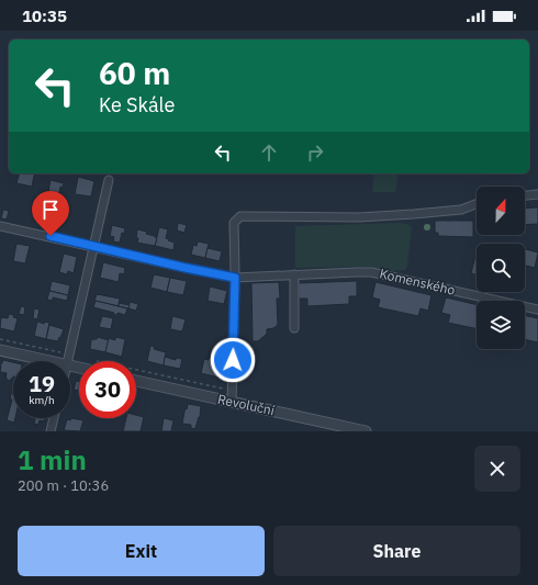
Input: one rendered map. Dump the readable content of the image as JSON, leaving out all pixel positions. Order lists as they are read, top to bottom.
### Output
{
  "streets": {
    "street": ["Komenského", "Revoluční"]
  },
  "north": "top",
  "page": {
    "status": "10:35",
    "turn": ["60 m", "Ke Skále"],
    "speed": "19 km/h",
    "limit": "30",
    "heading": ["1 min", "200 m · 10:36"],
    "buttons": ["Exit", "Share"]
  }
}
